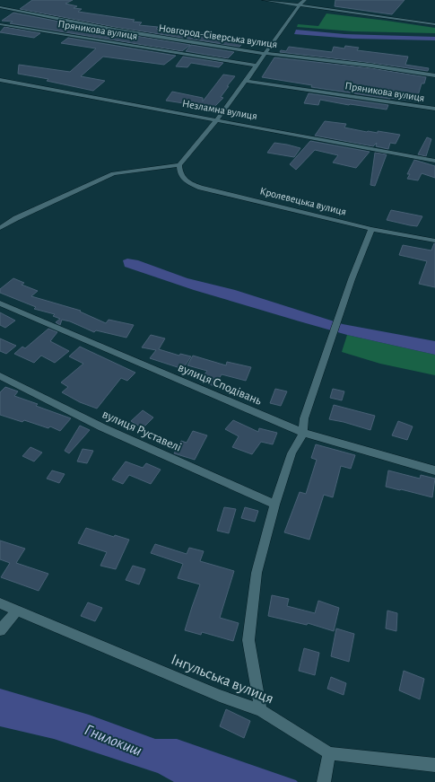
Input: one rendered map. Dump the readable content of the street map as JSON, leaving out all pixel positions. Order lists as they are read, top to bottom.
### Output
{
  "streets": {
    "street": [
      "Пряникова вулиця",
      "Новгород-Сіверська вулиця",
      "Незламна вулиця",
      "Кролевецька вулиця",
      "вулиця Сподівань",
      "вулиця Руставелі",
      "Інгульська вулиця"
    ]
  },
  "water": ["Гнилокиш"]
}
